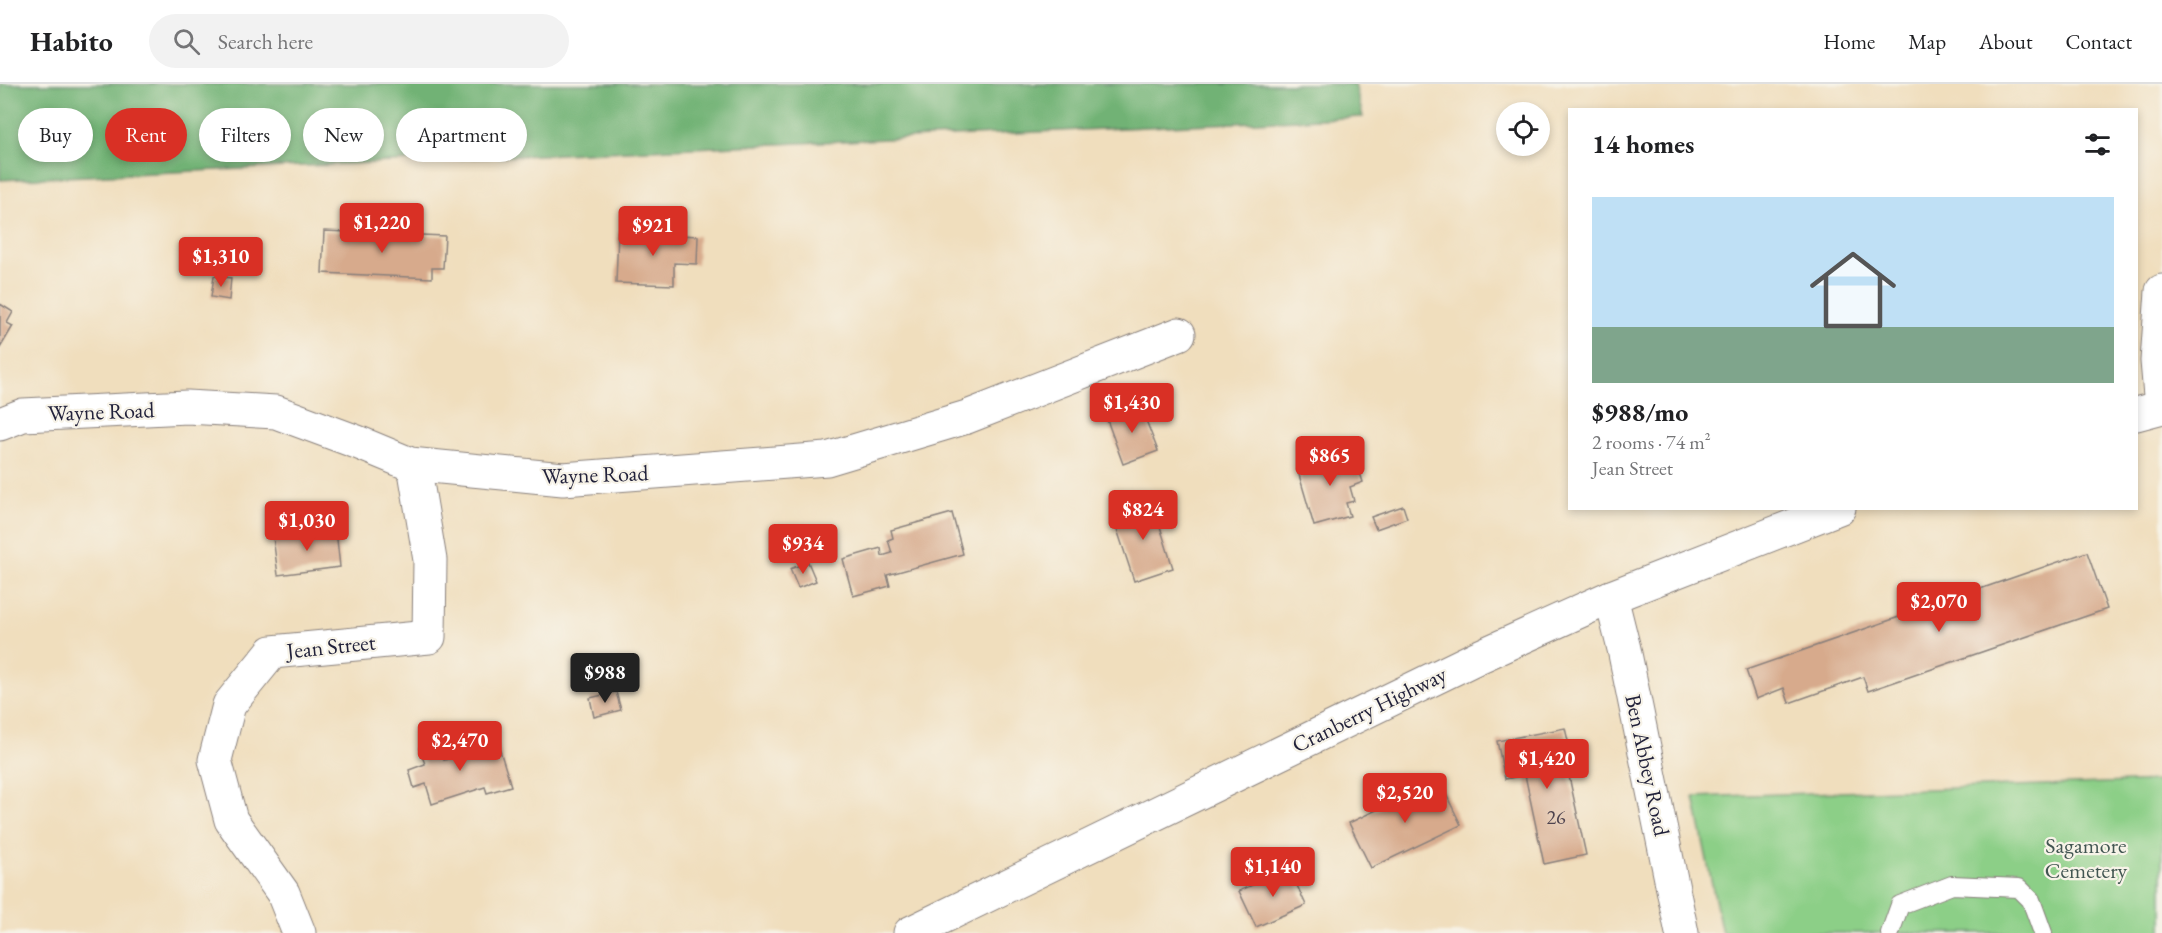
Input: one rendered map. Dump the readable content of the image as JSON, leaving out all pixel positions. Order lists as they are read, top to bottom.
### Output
{
  "streets": {
    "street": [
      "Wayne Road",
      "Jean Street",
      "Cranberry Highway",
      "Ben Abbey Road"
    ]
  },
  "crossings": [
    ["Wayne Road", "Jean Street"],
    ["Cranberry Highway", "Ben Abbey Road"]
  ],
  "parks": ["Sagamore Cemetery"],
  "house_numbers": ["26"],
  "page": {
    "header": "Habito",
    "search": "Search here",
    "nav": [
      "Home",
      "Map",
      "About",
      "Contact"
    ],
    "chip": [
      "Buy",
      "Rent",
      "Filters",
      "New",
      "Apartment"
    ],
    "heading": "14 homes",
    "list": [
      {
        "name": "$988/mo",
        "note": "2 rooms · 74 m² · Jean Street"
      }
    ],
    "price": [
      "$1,220",
      "$921",
      "$1,310",
      "$1,430",
      "$865",
      "$824",
      "$1,030",
      "$934",
      "$2,070",
      "$988",
      "$2,470",
      "$1,420",
      "$2,520",
      "$1,140"
    ]
  }
}
